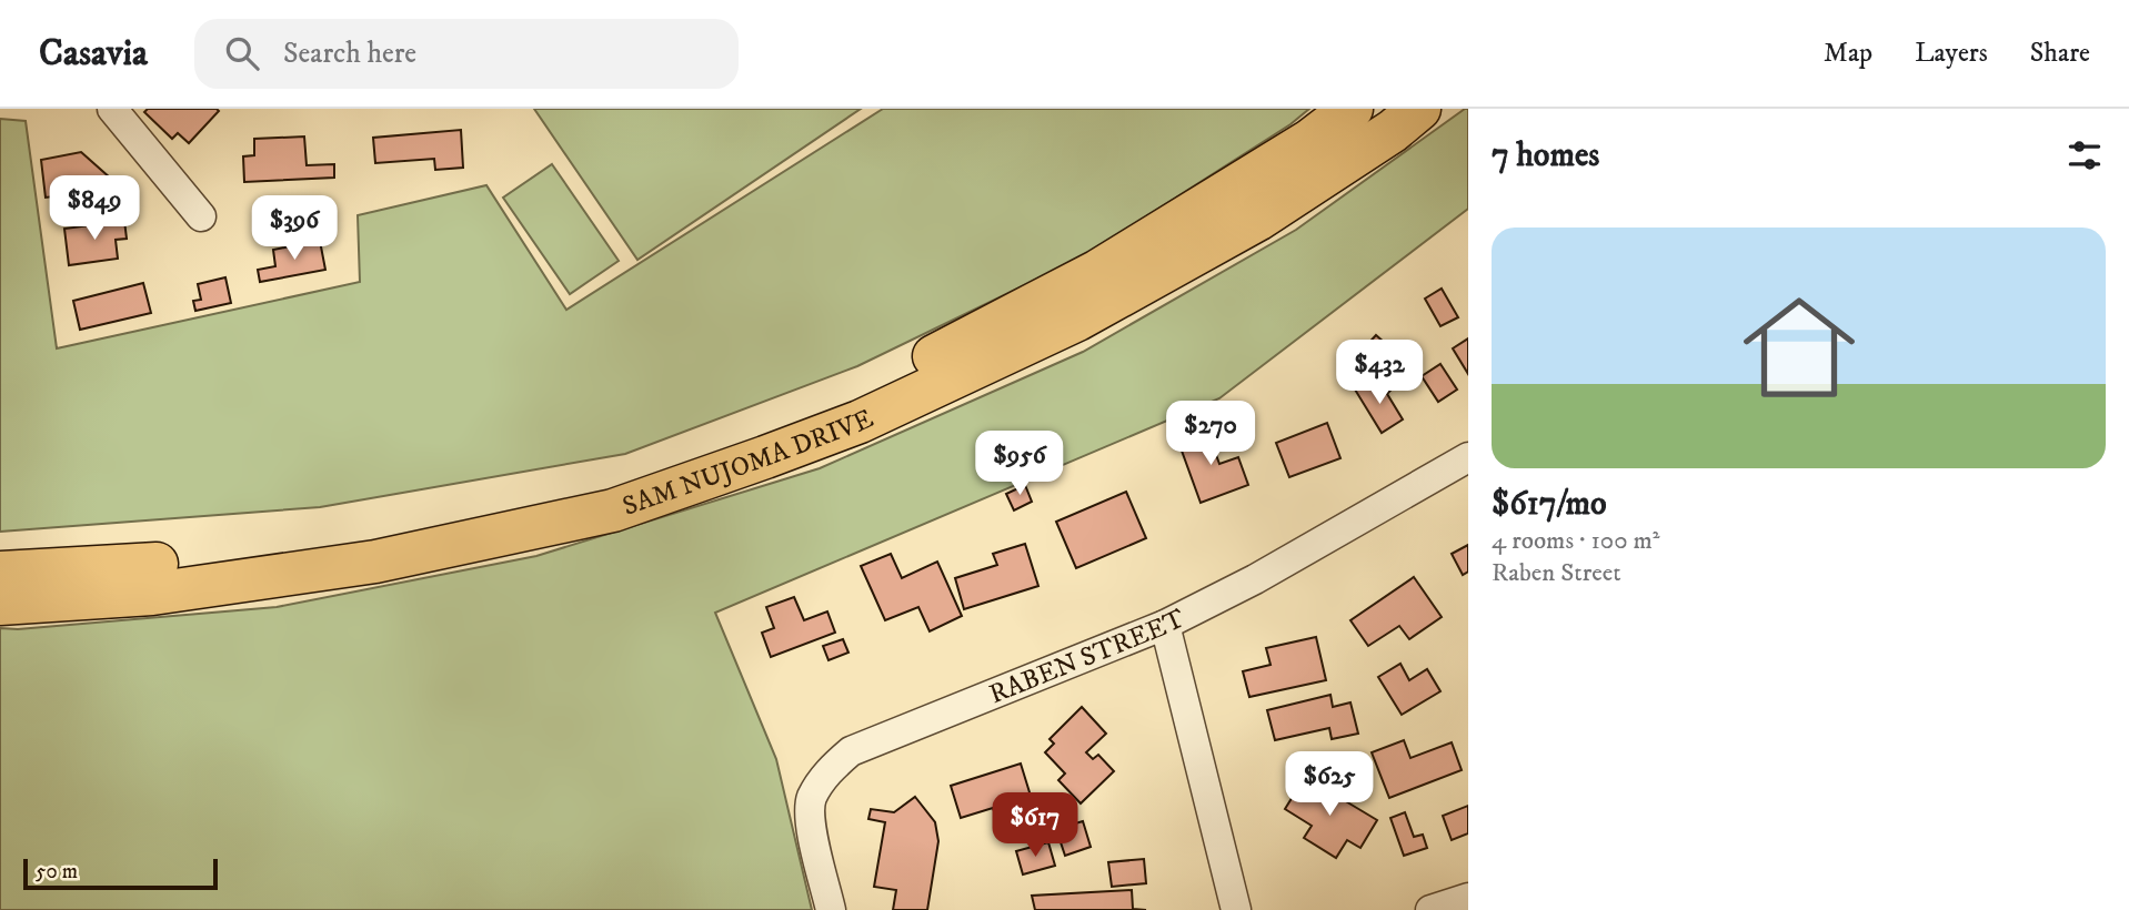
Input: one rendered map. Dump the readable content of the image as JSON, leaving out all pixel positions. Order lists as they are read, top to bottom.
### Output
{
  "streets": {
    "highway": ["SAM NUJOMA DRIVE"],
    "street": ["RABEN STREET"]
  },
  "scale_bar": "50 m",
  "page": {
    "header": "Casavia",
    "search": "Search here",
    "nav": ["Map", "Layers", "Share"],
    "heading": "7 homes",
    "price": [
      "$849",
      "$396",
      "$432",
      "$270",
      "$956",
      "$625",
      "$617"
    ],
    "list": [
      {
        "name": "$617/mo",
        "note": "4 rooms · 100 m² · Raben Street"
      }
    ],
    "scale": "50 m"
  }
}
